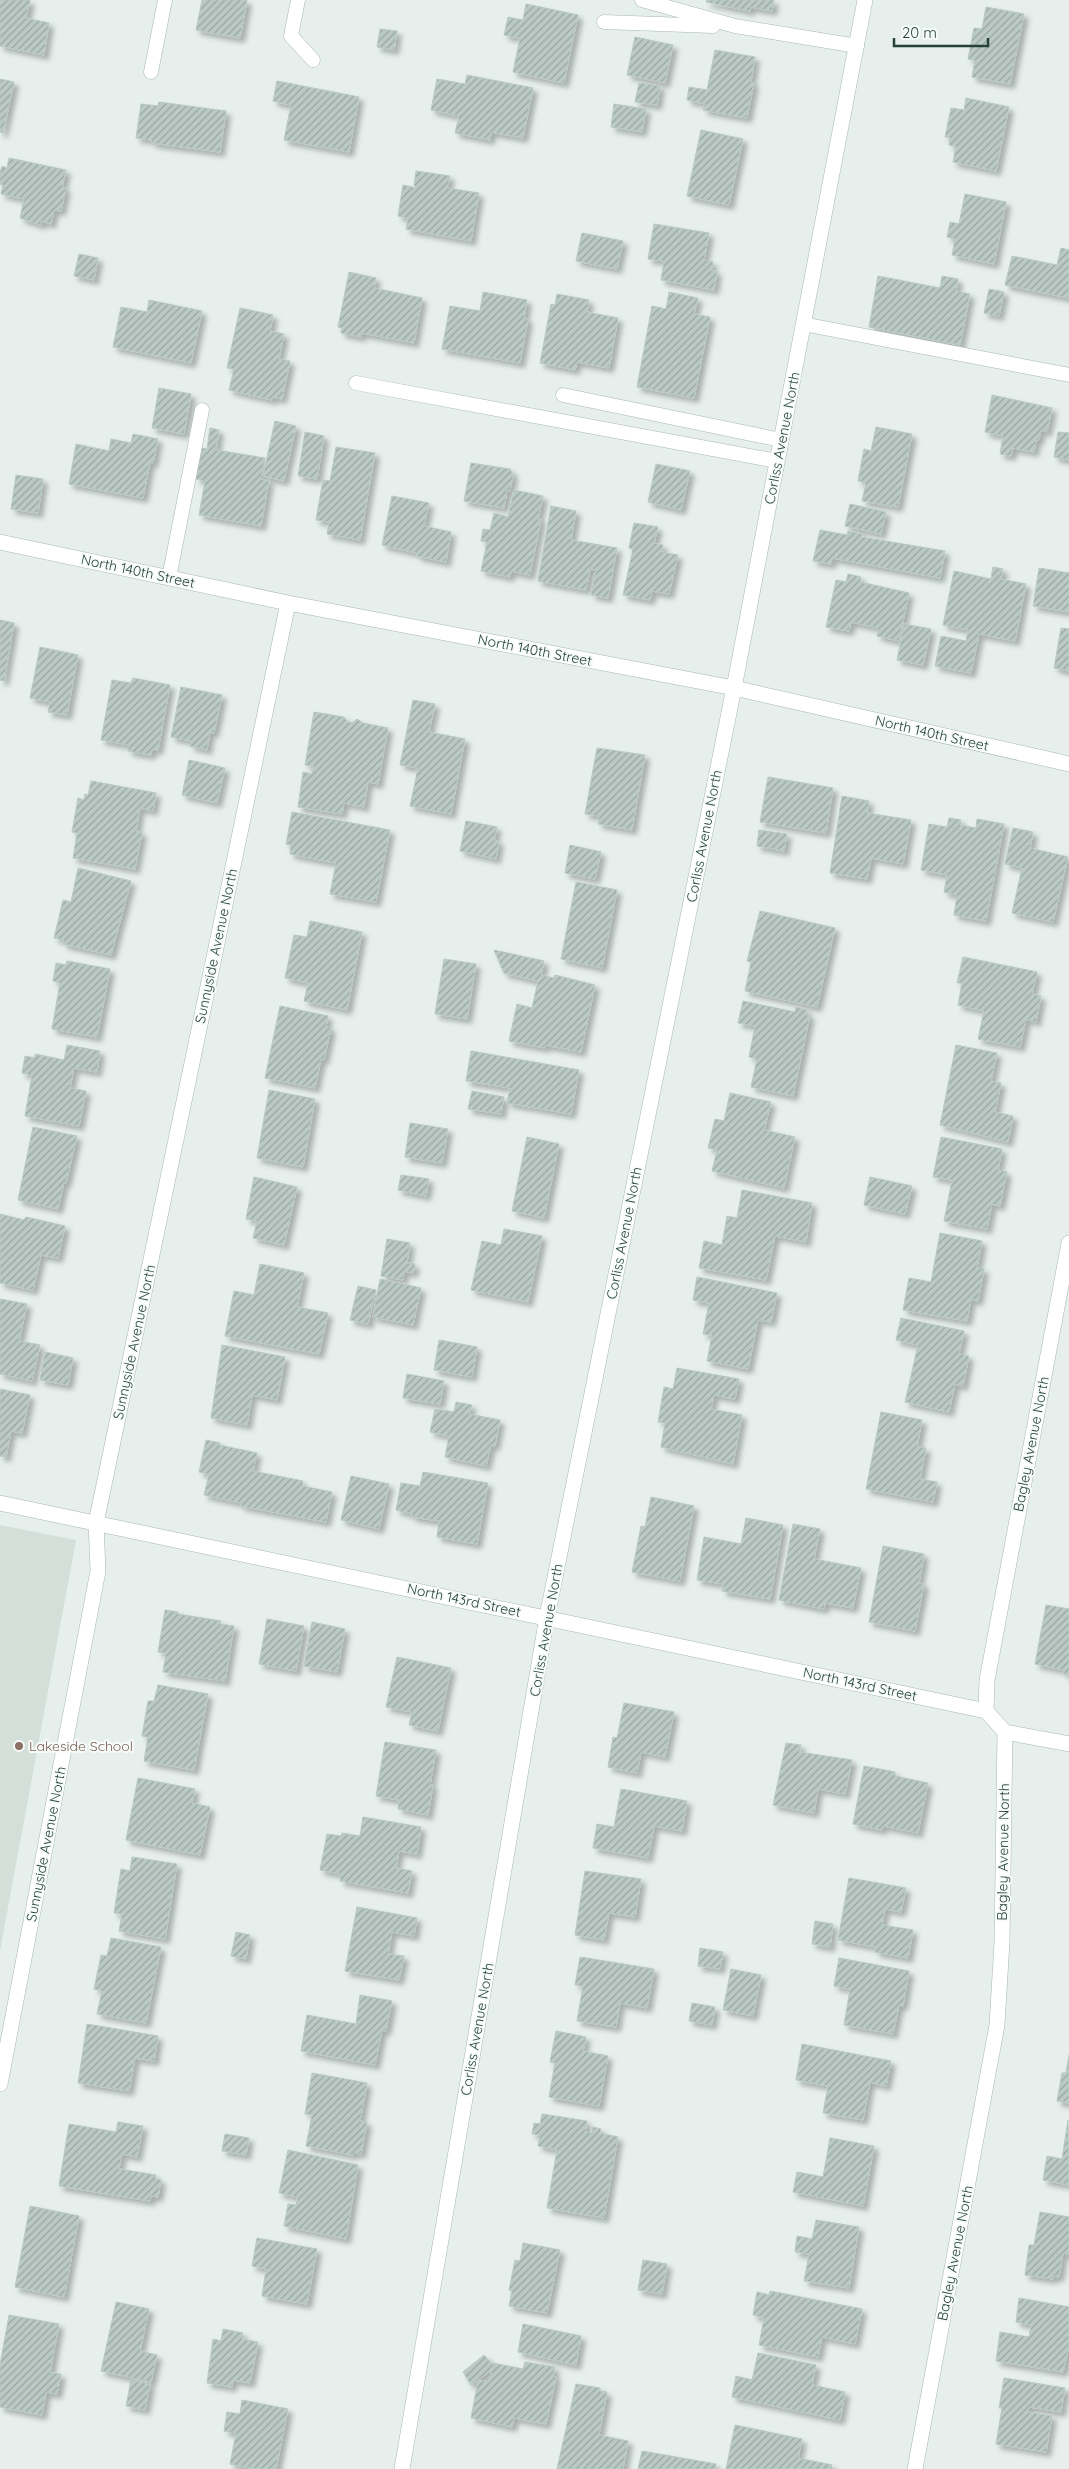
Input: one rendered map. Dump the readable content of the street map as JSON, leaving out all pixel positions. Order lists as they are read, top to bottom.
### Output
{
  "streets": {
    "street": [
      "Corliss Avenue North",
      "North 140th Street",
      "Sunnyside Avenue North",
      "Bagley Avenue North",
      "North 143rd Street"
    ]
  },
  "crossings": [
    ["Corliss Avenue North", "North 140th Street"],
    ["Corliss Avenue North", "North 143rd Street"],
    ["North 140th Street", "Sunnyside Avenue North"],
    ["Sunnyside Avenue North", "North 143rd Street"],
    ["Bagley Avenue North", "North 143rd Street"]
  ],
  "places": ["Lakeside School"],
  "scale_bar": "20 m"
}
